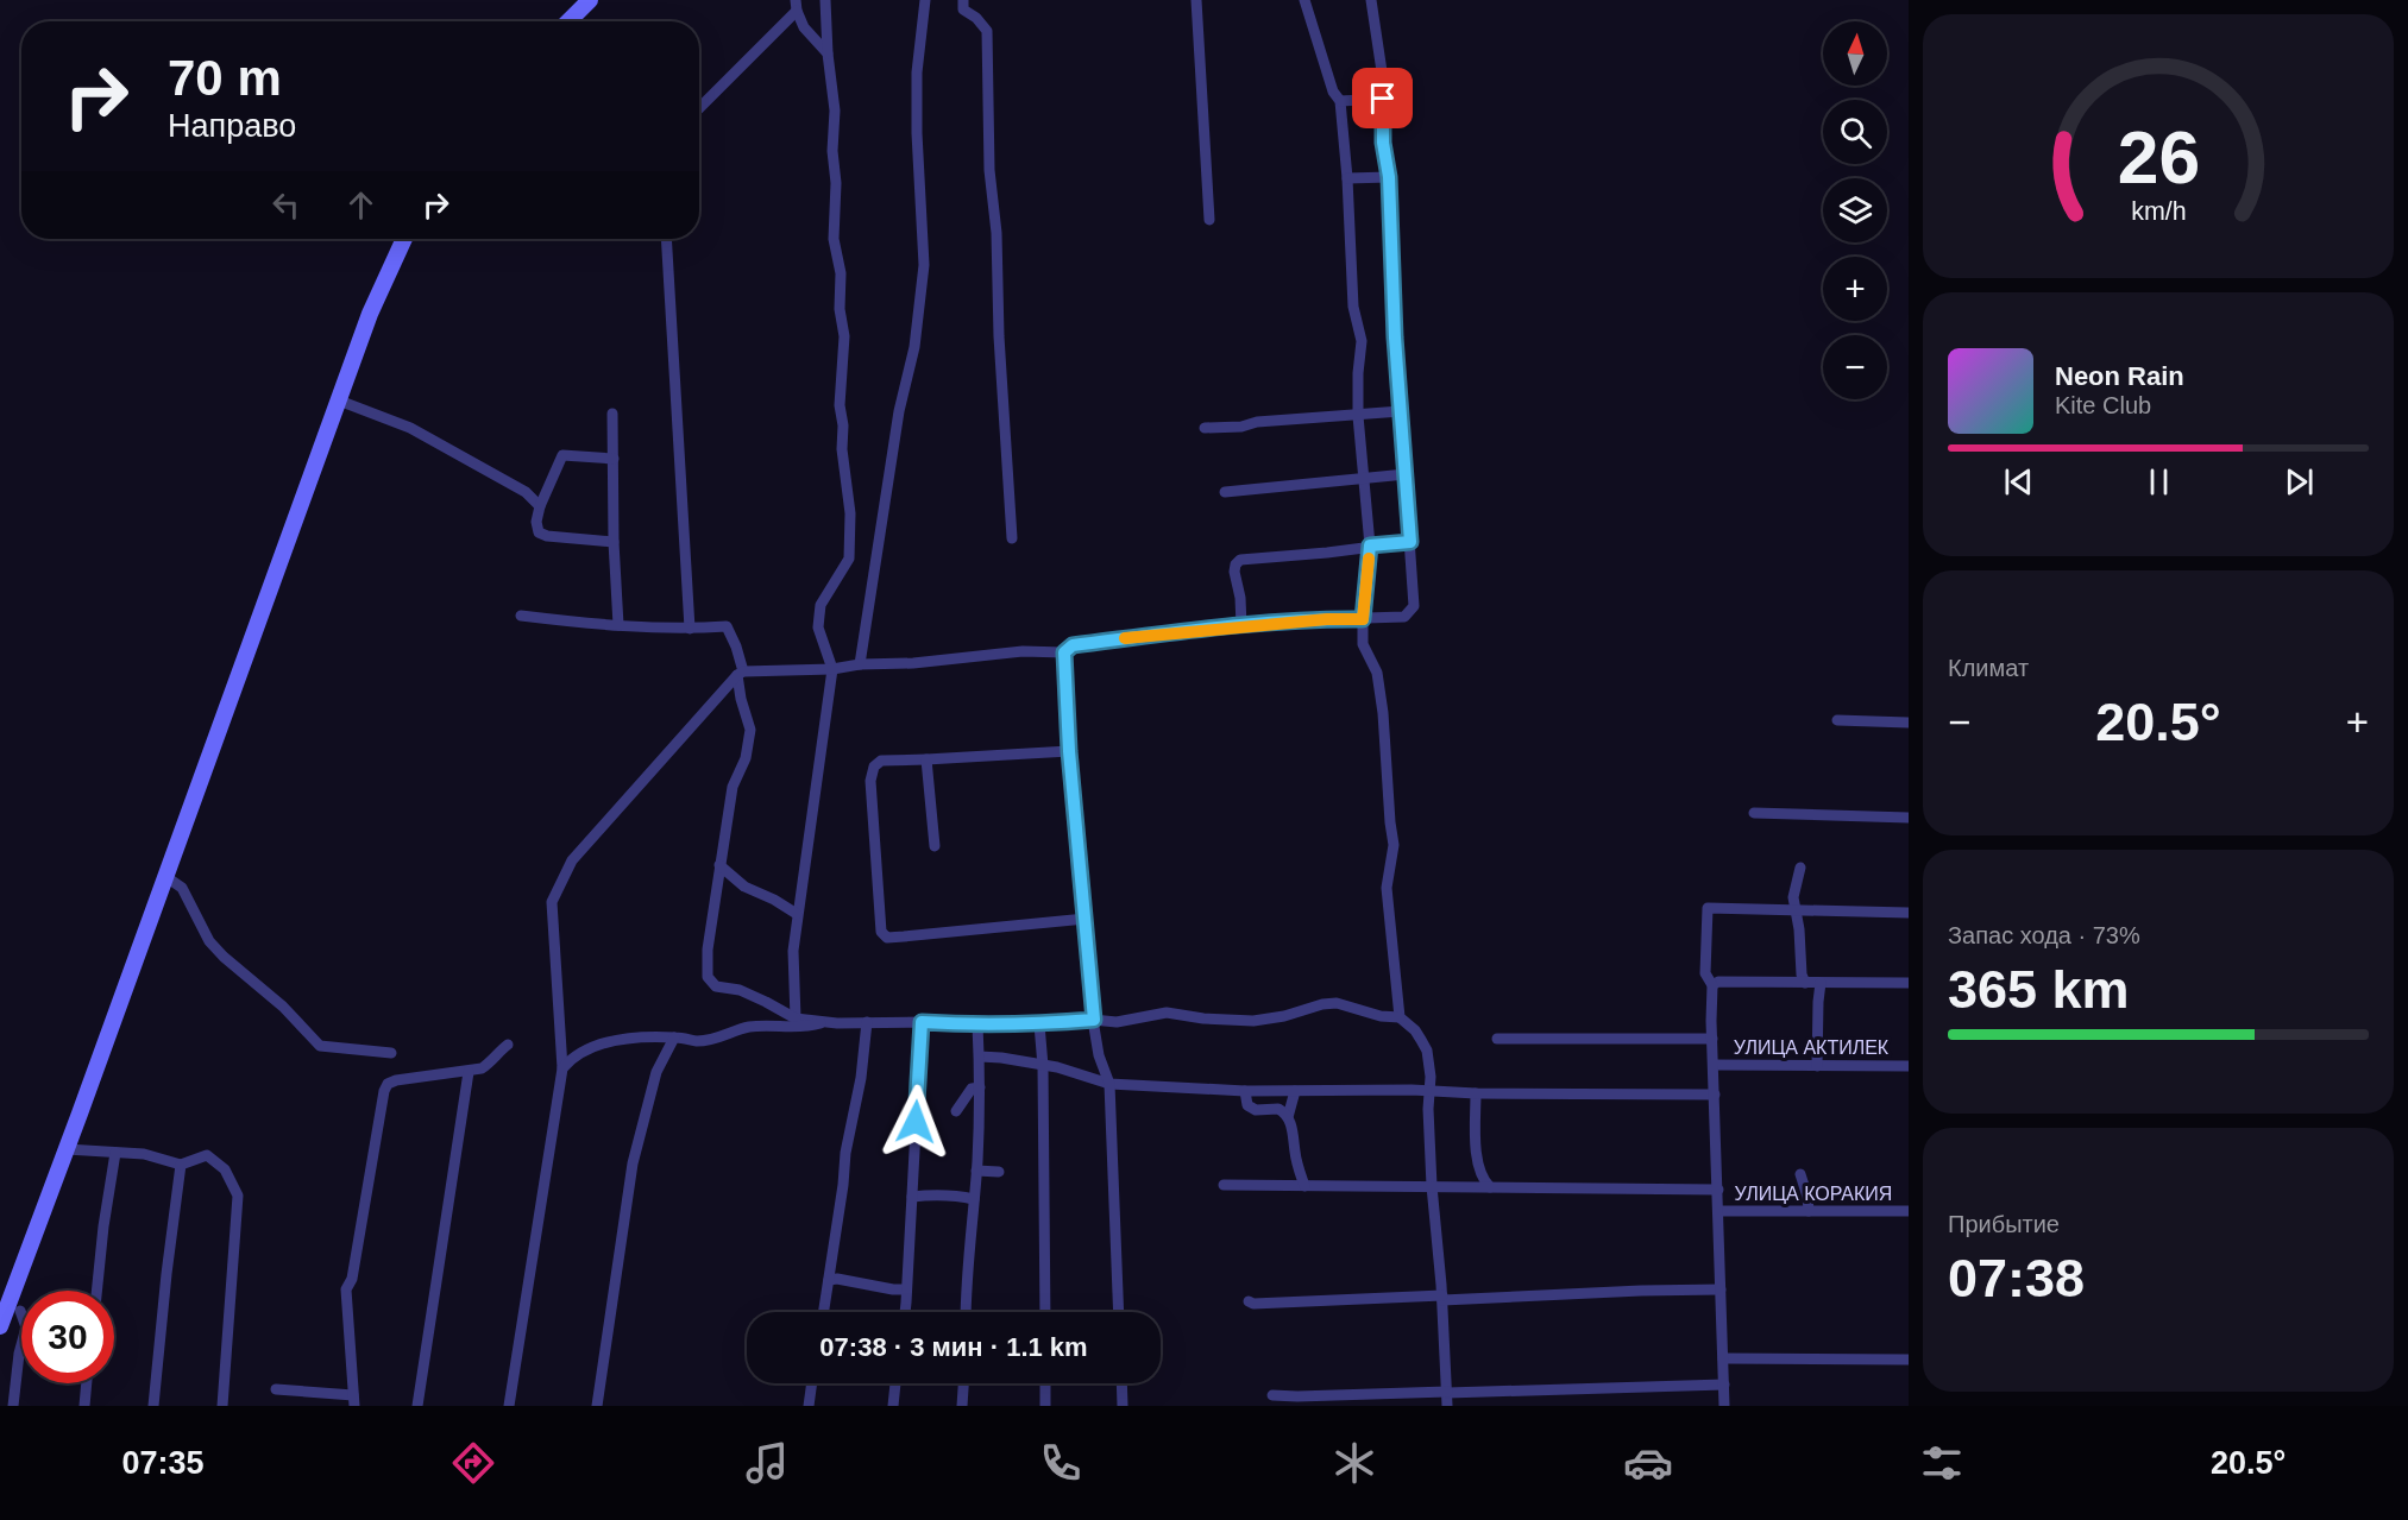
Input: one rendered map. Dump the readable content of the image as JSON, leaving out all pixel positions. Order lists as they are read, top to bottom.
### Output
{
  "streets": {
    "street": ["УЛИЦА АКТИЛЕК", "УЛИЦА КОРАКИЯ"]
  },
  "north": "top",
  "page": {
    "map_buttons": ["+", "−"],
    "turn": ["70 m", "Направо"],
    "song": ["Neon Rain", "Kite Club"],
    "tile": [
      "Климат",
      ["Запас хода · 73%", "365 km"],
      ["Прибытие", "07:38"]
    ],
    "heat": ["−", "20.5°", "+"],
    "limit": "30",
    "trip": "07:38 · 3 мин · 1.1 km",
    "tabs": ["07:35", "20.5°"],
    "gauge": ["26", "km/h"]
  }
}
